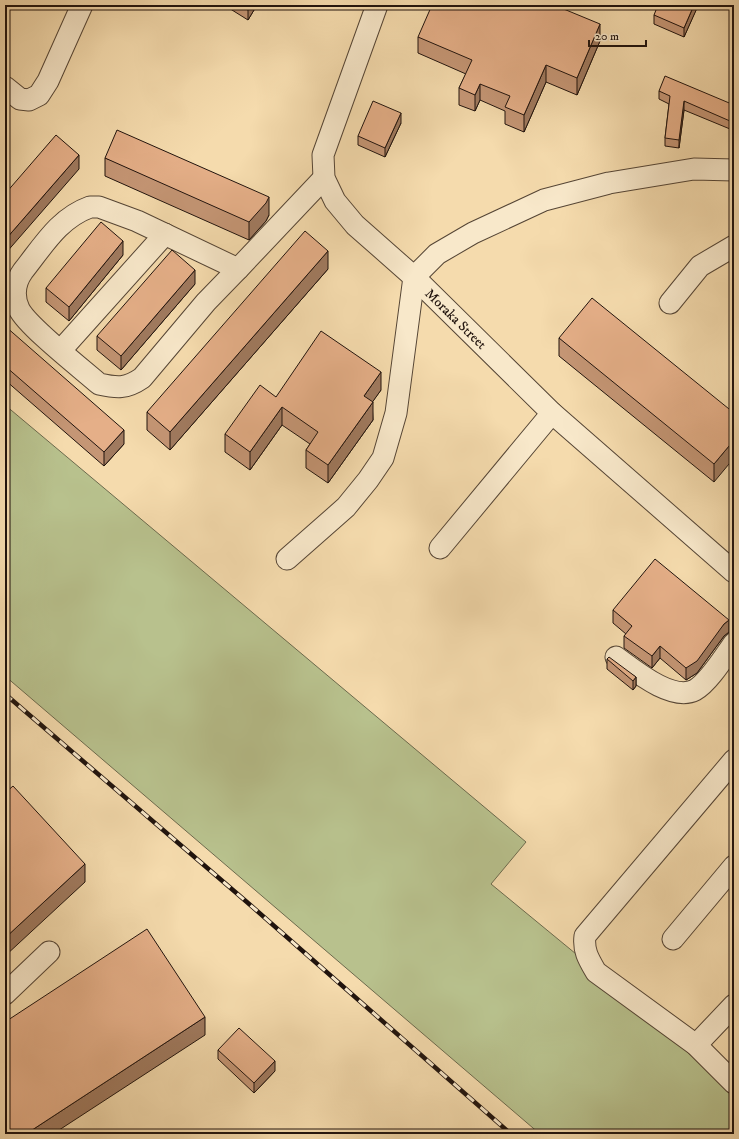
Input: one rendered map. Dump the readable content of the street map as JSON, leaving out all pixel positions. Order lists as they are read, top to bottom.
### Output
{
  "streets": {
    "street": ["Moraka Street"]
  },
  "scale_bar": "20 m"
}
